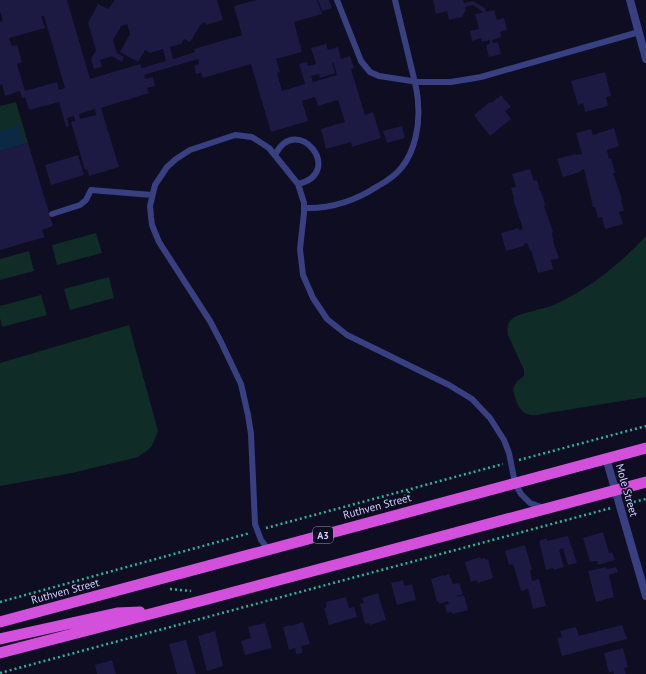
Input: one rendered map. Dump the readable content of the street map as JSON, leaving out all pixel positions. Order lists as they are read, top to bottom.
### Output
{
  "streets": {
    "highway": ["Ruthven Street", "A3"],
    "street": ["Mole Street"]
  },
  "crossings": [
    ["Mole Street", "Ruthven Street"]
  ]
}
